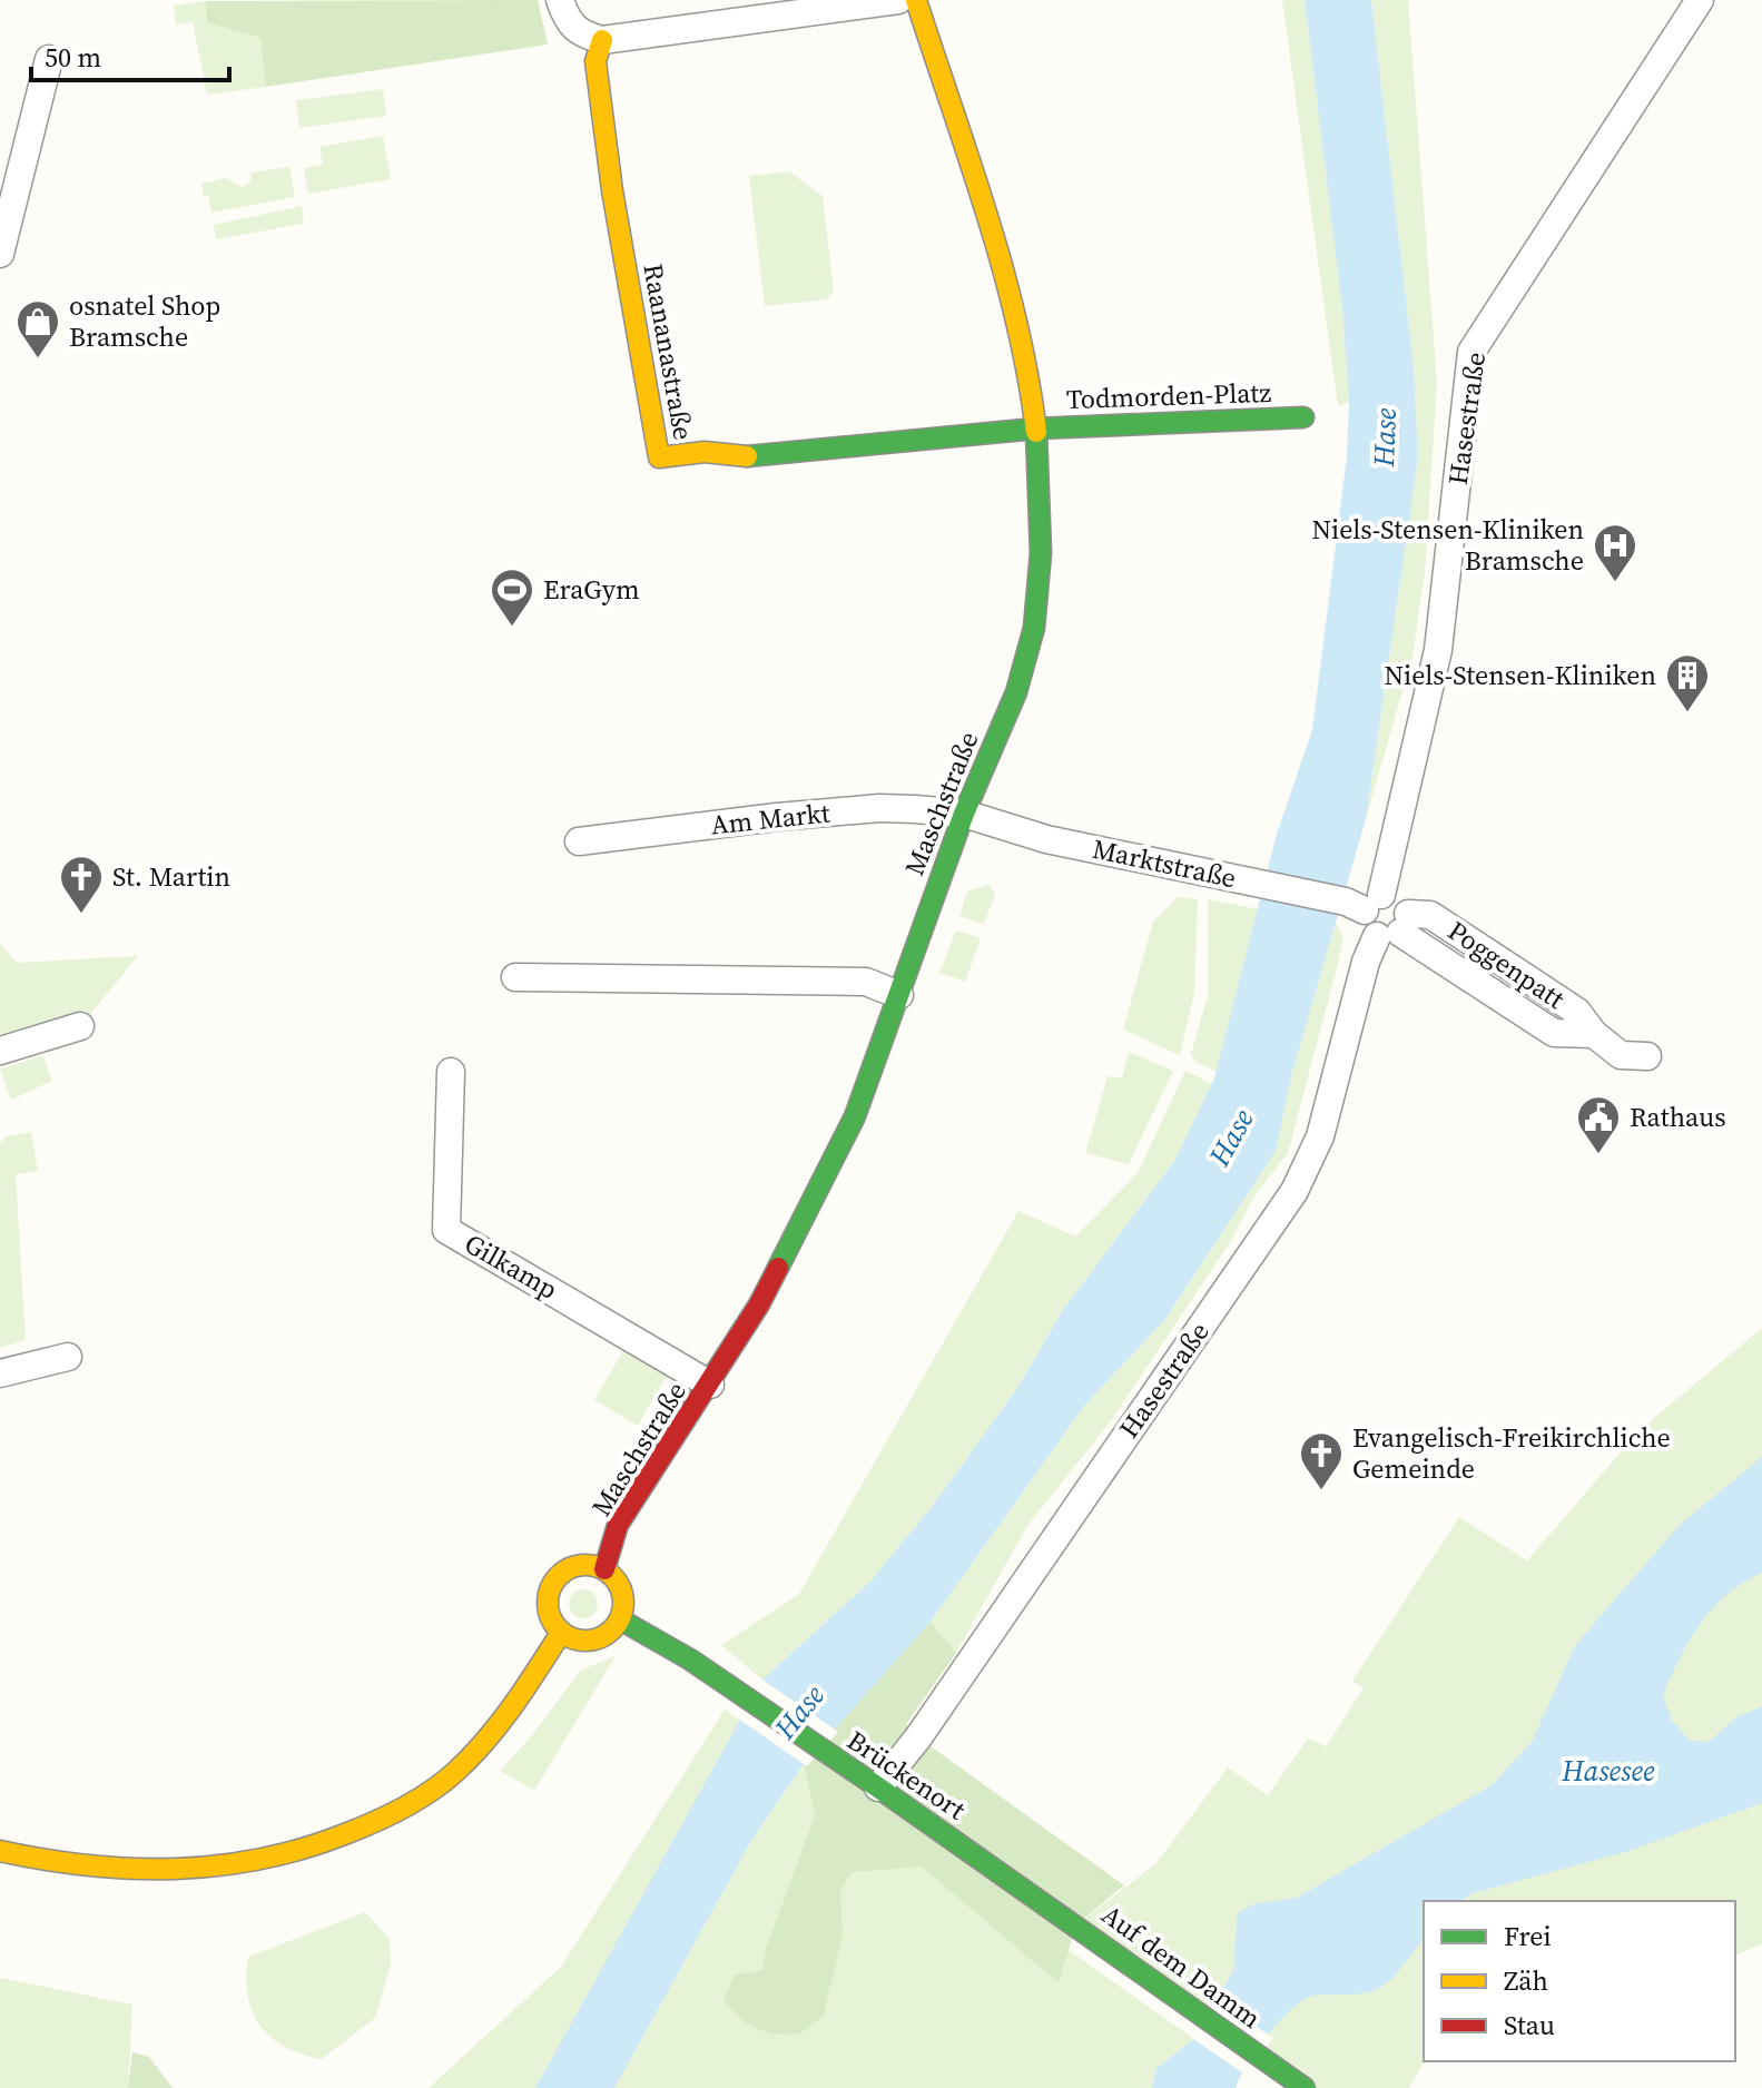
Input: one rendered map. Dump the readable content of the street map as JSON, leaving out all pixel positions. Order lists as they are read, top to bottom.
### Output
{
  "streets": {
    "main road": [
      "Raananastraße",
      "Todmorden-Platz",
      "Maschstraße",
      "Brückenort",
      "Auf dem Damm"
    ],
    "street": [
      "Hasestraße",
      "Am Markt",
      "Marktstraße",
      "Poggenpatt",
      "Gilkamp"
    ]
  },
  "crossings": [
    ["Raananastraße", "Todmorden-Platz"],
    ["Raananastraße", "Maschstraße"],
    ["Todmorden-Platz", "Maschstraße"],
    ["Hasestraße", "Marktstraße"],
    ["Hasestraße", "Poggenpatt"],
    ["Hasestraße", "Brückenort"],
    ["Maschstraße", "Am Markt"],
    ["Maschstraße", "Marktstraße"],
    ["Maschstraße", "Gilkamp"],
    ["Maschstraße", "Brückenort"],
    ["Am Markt", "Marktstraße"],
    ["Marktstraße", "Poggenpatt"],
    ["Brückenort", "Auf dem Damm"]
  ],
  "water": ["Hase", "Hasesee"],
  "places": {
    "shop": ["osnatel Shop Bramsche"],
    "hospital": ["Niels-Stensen-Kliniken Bramsche"],
    "sports": ["EraGym"],
    "building": ["Niels-Stensen-Kliniken"],
    "church": ["St. Martin", "Evangelisch-Freikirchliche Gemeinde"],
    "public building": ["Rathaus"]
  },
  "legend": ["Frei", "Zäh", "Stau"],
  "scale_bar": "50 m"
}
